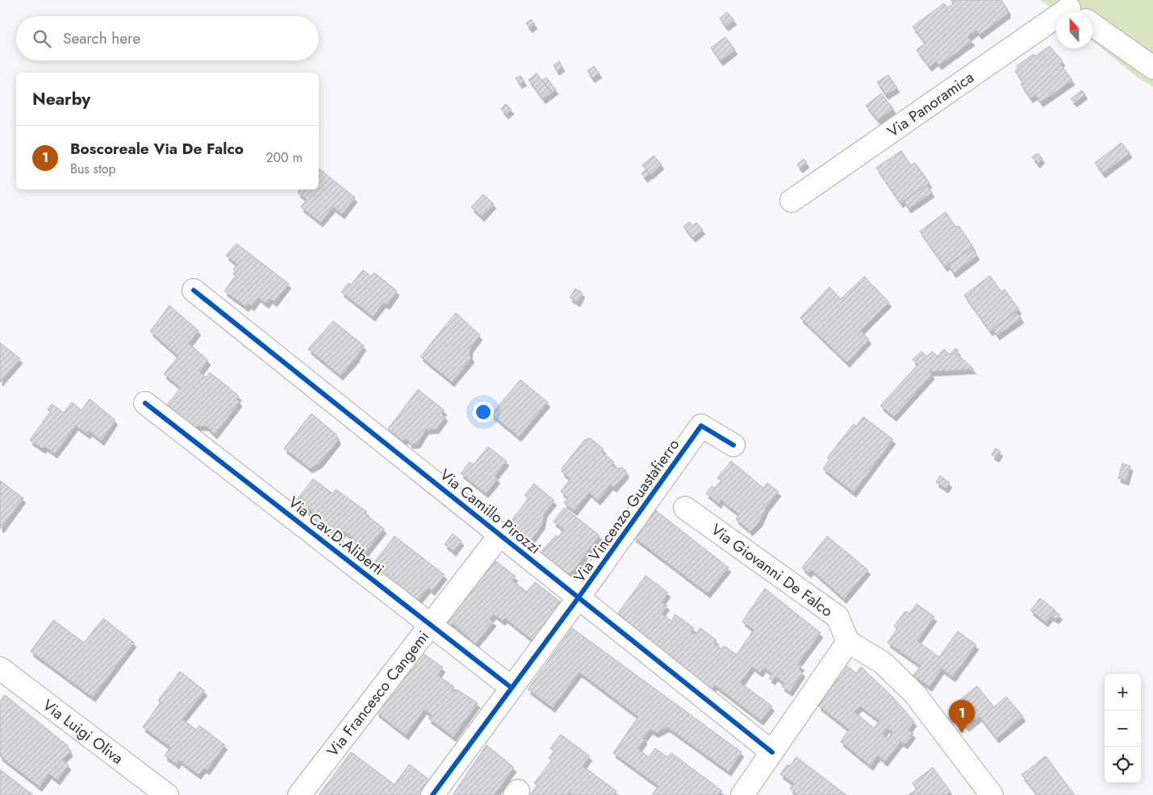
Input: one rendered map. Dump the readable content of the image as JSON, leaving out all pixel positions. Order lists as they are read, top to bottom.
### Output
{
  "streets": {
    "street": [
      "Via Panoramica",
      "Via Vincenzo Guastafierro",
      "Via Camillo Pirozzi",
      "Via Cav.D.Aliberti",
      "Via Giovanni De Falco",
      "Via Francesco Cangemi",
      "Via Luigi Oliva"
    ]
  },
  "crossings": [
    ["Via Vincenzo Guastafierro", "Via Camillo Pirozzi"],
    ["Via Vincenzo Guastafierro", "Via Cav.D.Aliberti"],
    ["Via Camillo Pirozzi", "Via Francesco Cangemi"],
    ["Via Cav.D.Aliberti", "Via Francesco Cangemi"]
  ],
  "north": "top",
  "page": {
    "search": "Search here",
    "heading": "Nearby",
    "list": [
      {
        "mark": "1",
        "name": "Boscoreale Via De Falco",
        "note": "Bus stop",
        "value": "200 m"
      }
    ],
    "map_buttons": ["+", "−"],
    "pins": "1"
  }
}
